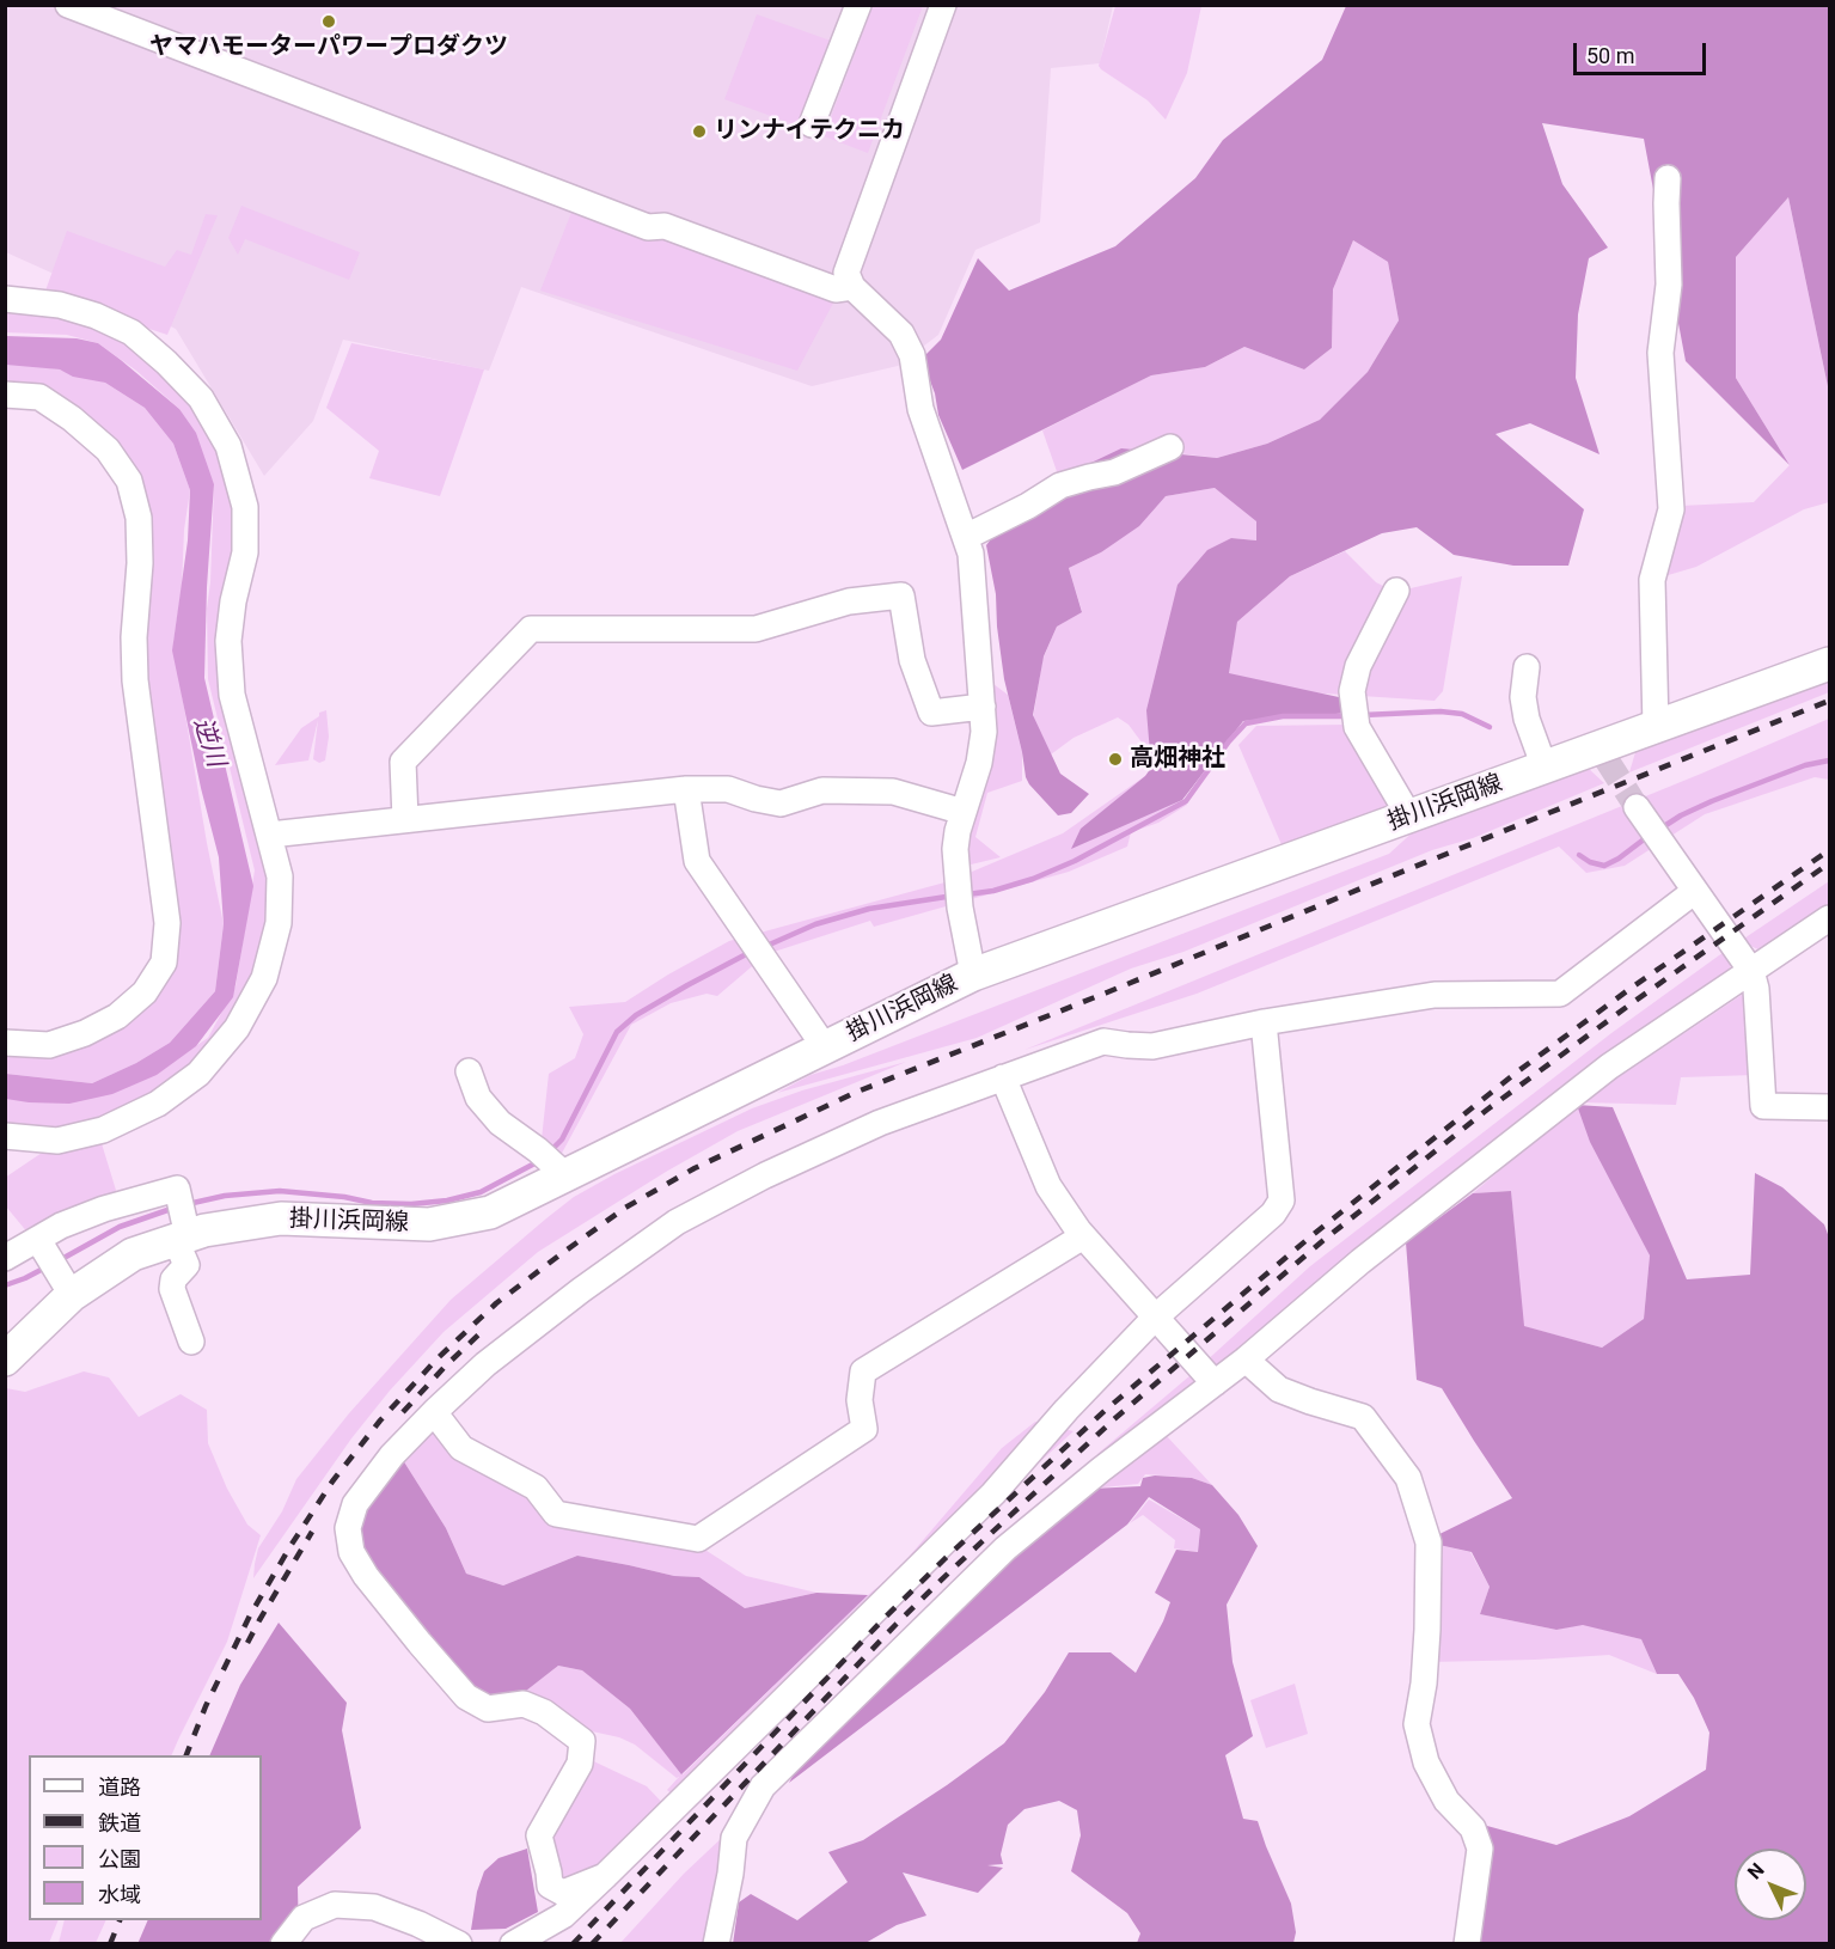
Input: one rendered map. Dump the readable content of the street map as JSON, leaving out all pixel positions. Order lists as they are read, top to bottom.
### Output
{
  "streets": {
    "main road": ["掛川浜岡線"]
  },
  "water": ["逆川"],
  "places": ["ヤマハモーターパワープロダクツ", "リンナイテクニカ", "高畑神社"],
  "legend": [
    "道路",
    "鉄道",
    "公園",
    "水域"
  ],
  "scale_bar": "50 m",
  "north": "top left"
}
